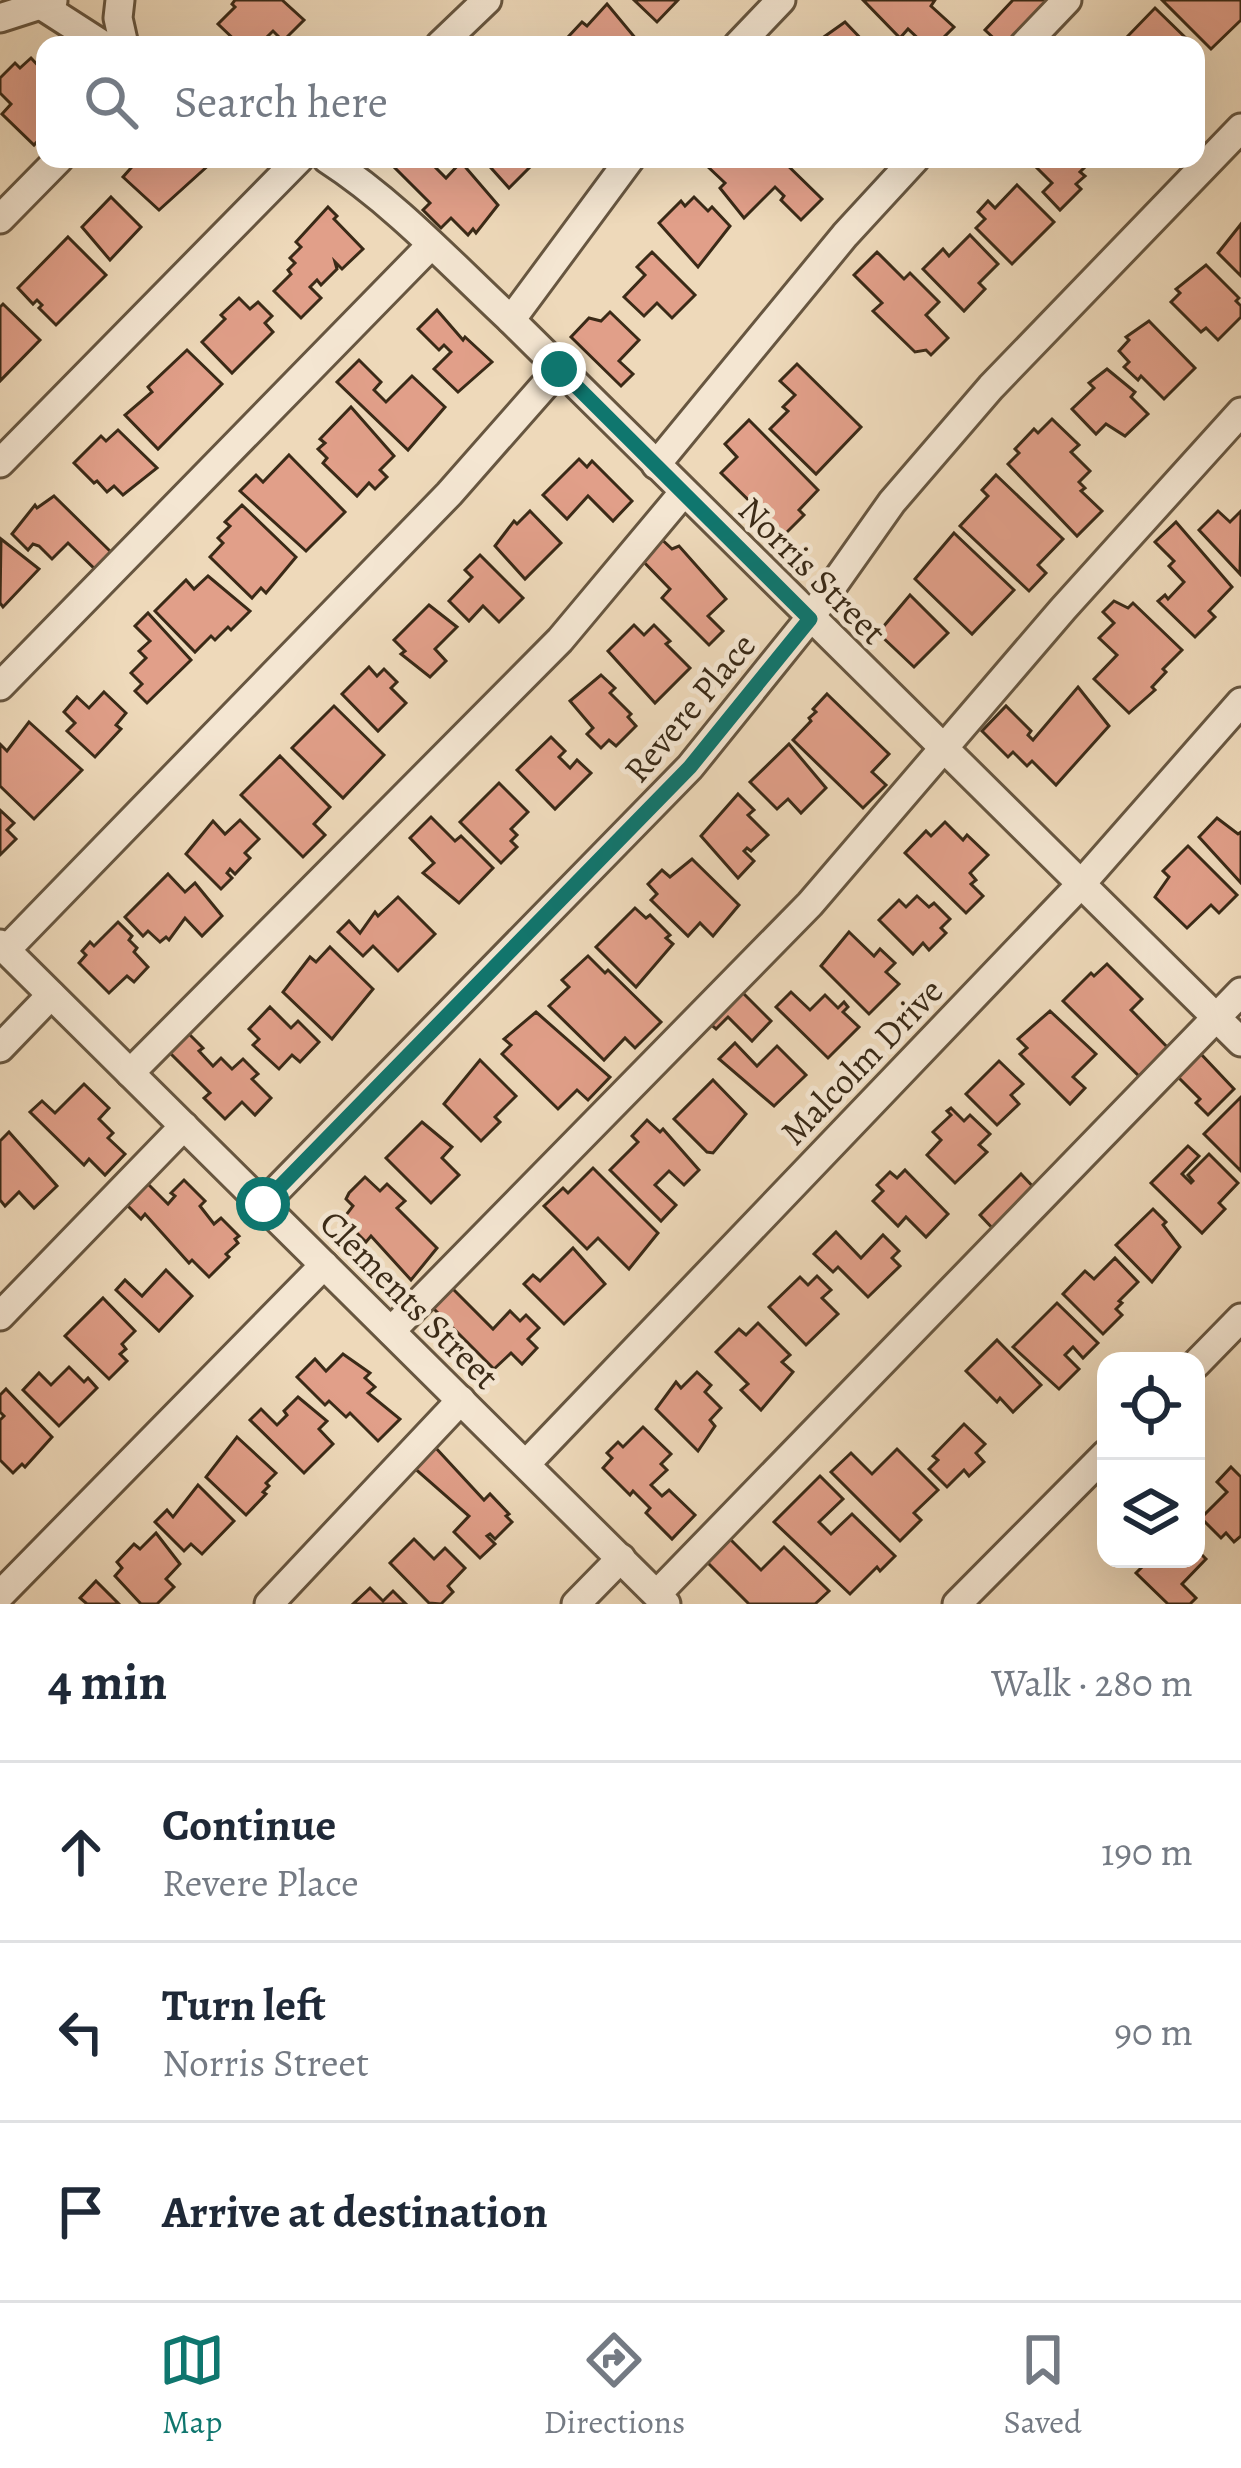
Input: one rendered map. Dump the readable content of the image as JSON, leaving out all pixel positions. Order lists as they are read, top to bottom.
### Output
{
  "streets": {
    "street": [
      "Norris Street",
      "Revere Place",
      "Malcolm Drive",
      "Clements Street"
    ]
  },
  "crossings": [
    ["Norris Street", "Revere Place"],
    ["Norris Street", "Malcolm Drive"],
    ["Revere Place", "Clements Street"],
    ["Malcolm Drive", "Clements Street"]
  ],
  "page": {
    "search": "Search here",
    "heading": ["4 min", "Walk · 280 m"],
    "list": [
      ["Continue", "Revere Place", "190 m"],
      ["Turn left", "Norris Street", "90 m"],
      "Arrive at destination"
    ],
    "nav": ["Map", "Directions", "Saved"]
  }
}
